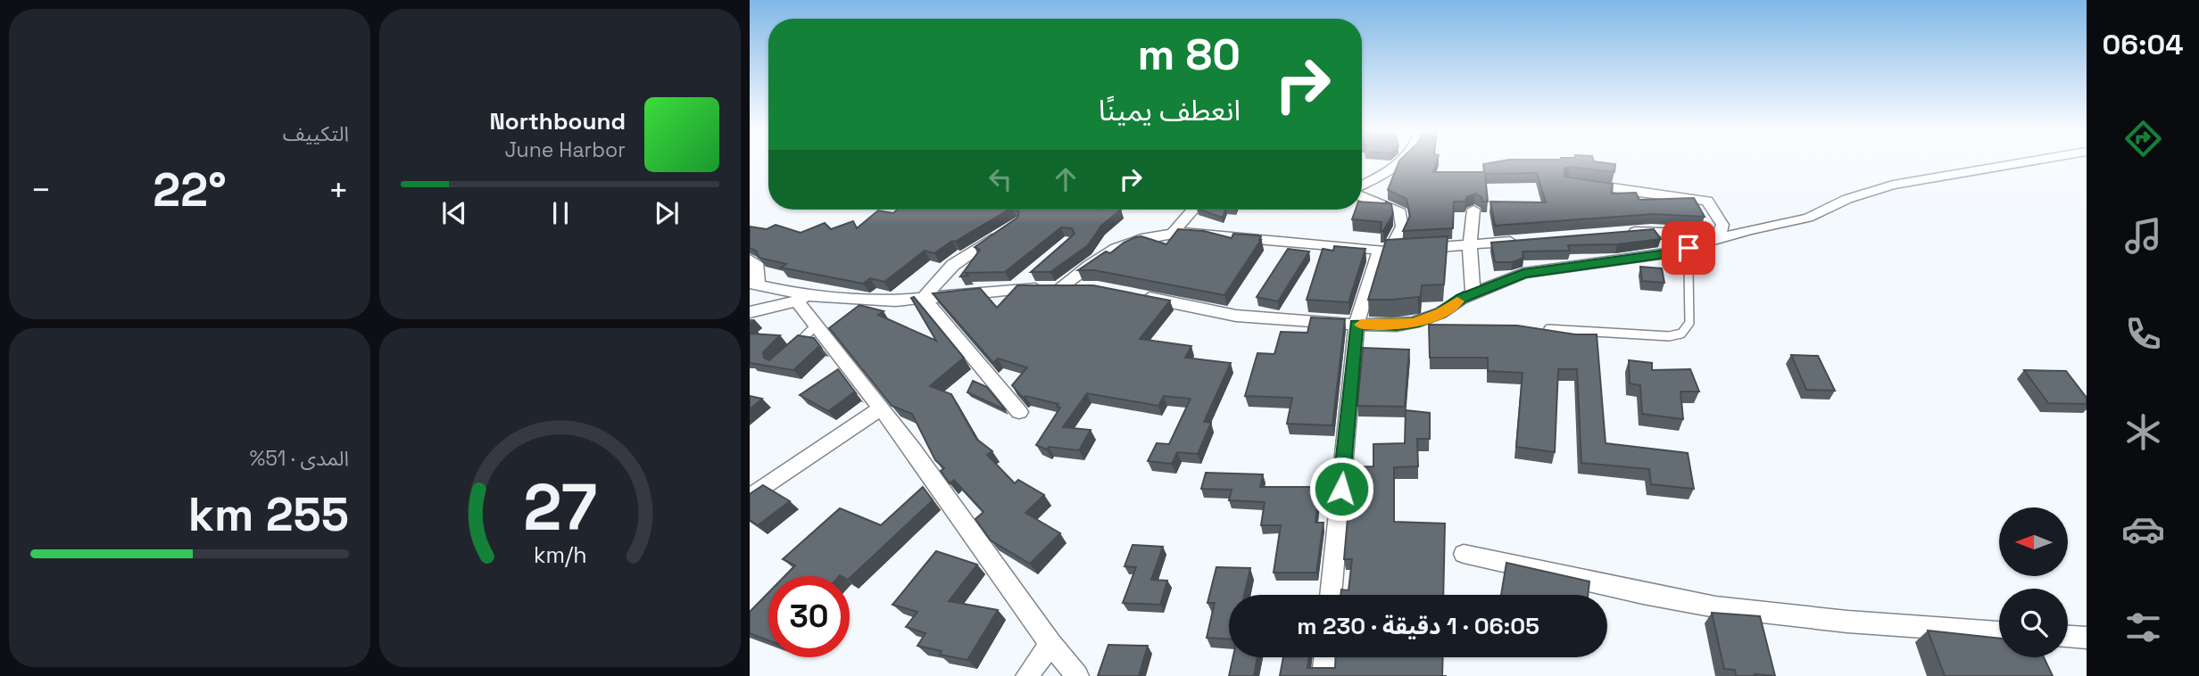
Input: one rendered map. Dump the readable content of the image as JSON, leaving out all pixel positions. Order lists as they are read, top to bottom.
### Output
{
  "north": "left",
  "page": {
    "tabs": "06:04",
    "tile": [
      "التكييف",
      ["المدى · 51%", "255 km"]
    ],
    "turn": ["80 m", "انعطف يمينًا"],
    "song": ["Northbound", "June Harbor"],
    "heat": ["−", "22°", "+"],
    "limit": "30",
    "trip": "06:05 · 1 دقيقة · 230 m",
    "gauge": ["27", "km/h"]
  }
}
